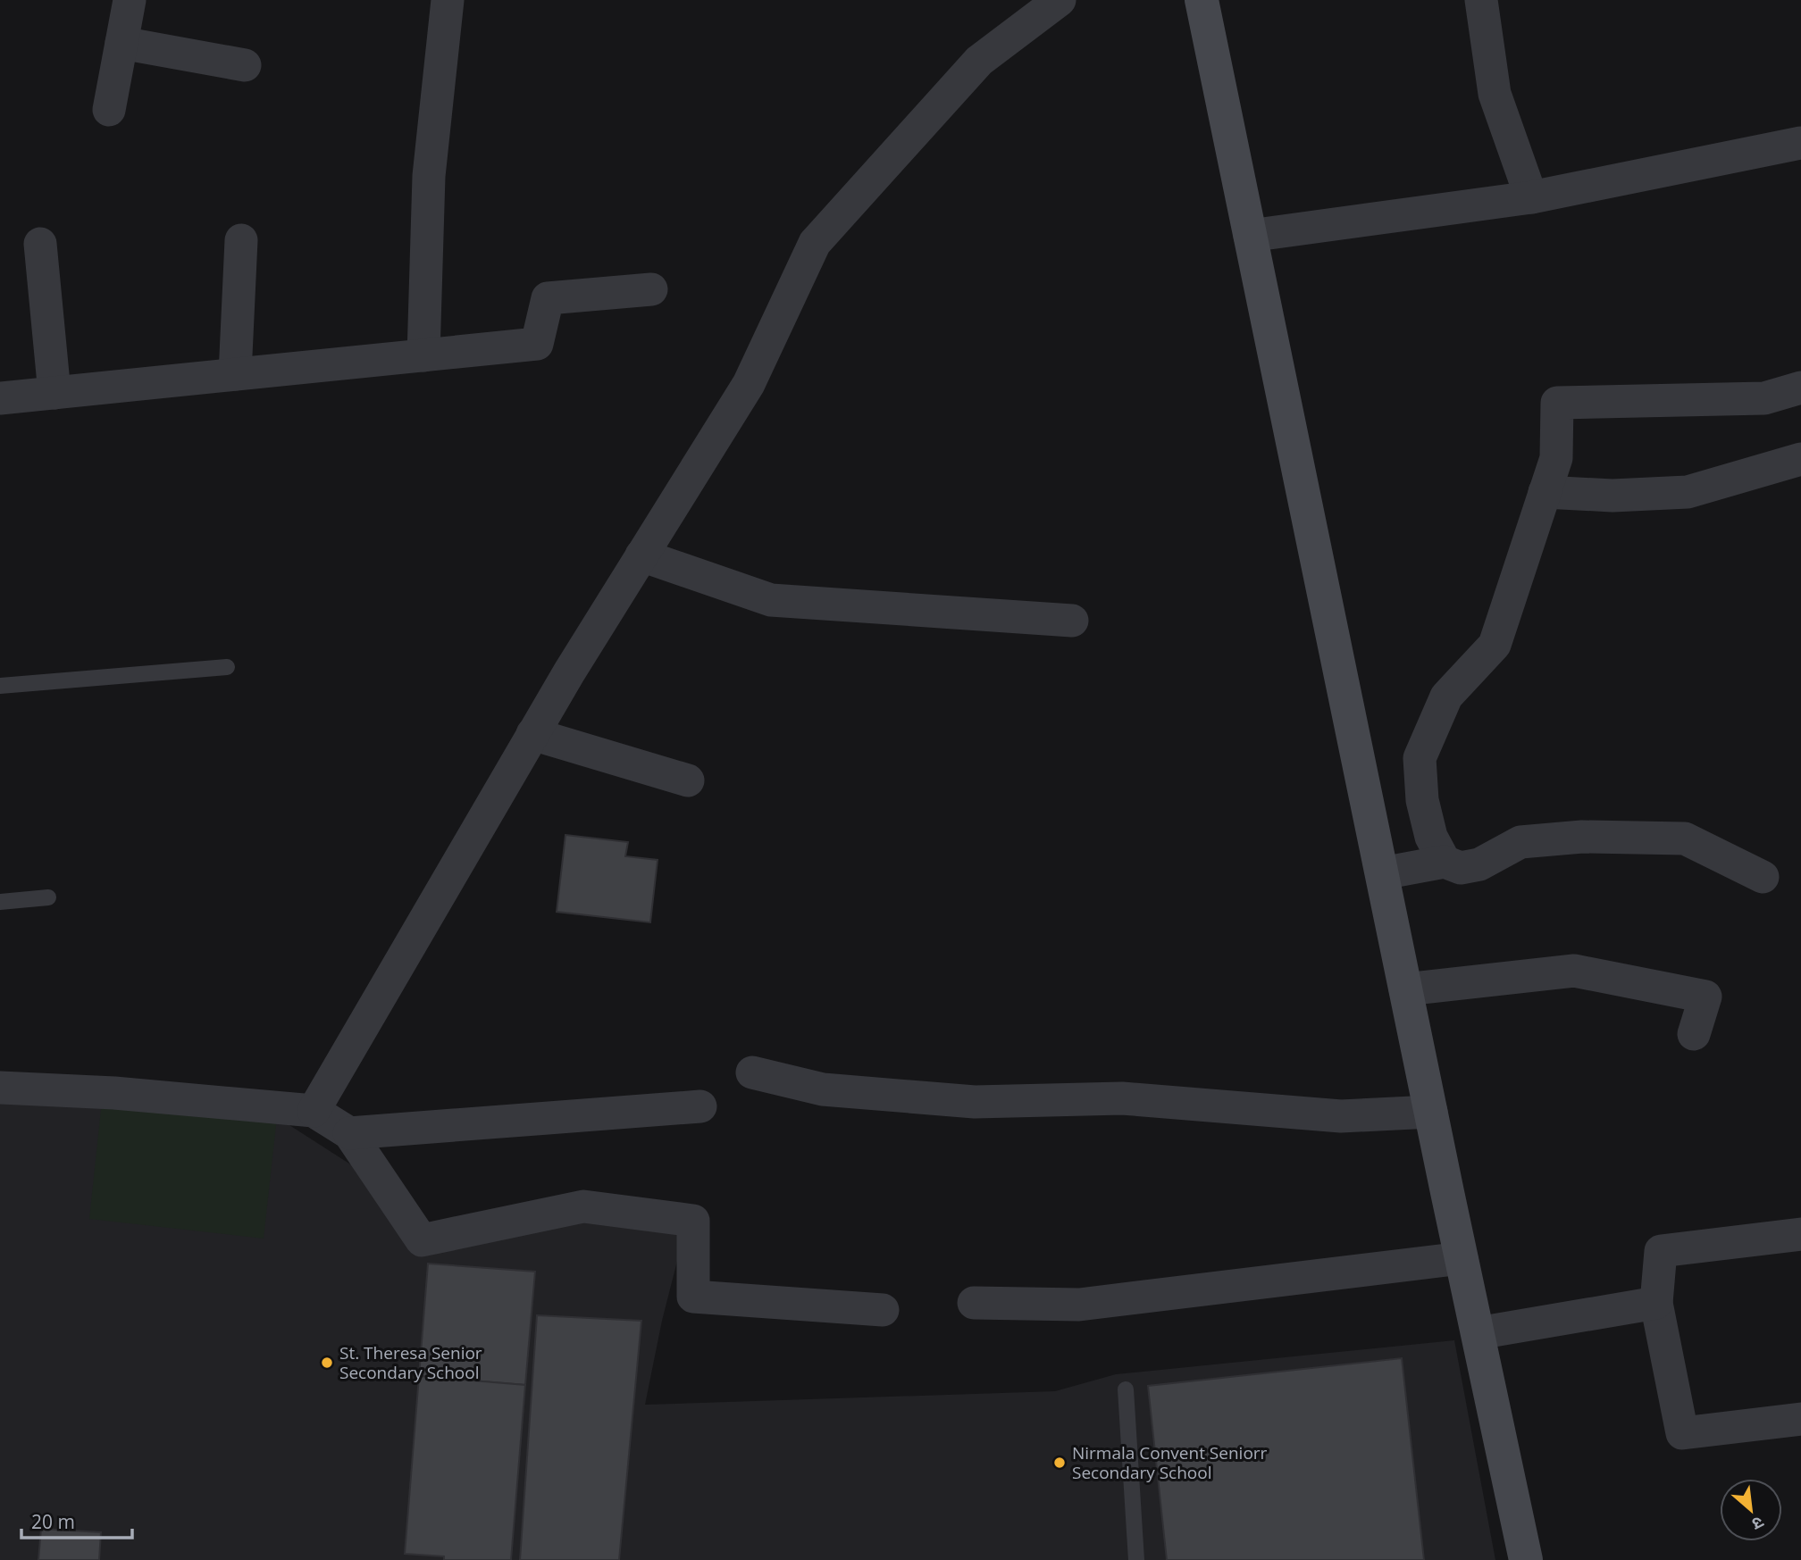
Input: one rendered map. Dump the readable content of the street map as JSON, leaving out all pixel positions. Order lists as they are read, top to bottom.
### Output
{
  "places": ["St. Theresa Senior Secondary School", "Nirmala Convent Seniorr Secondary School"],
  "scale_bar": "20 m",
  "north": "bottom right"
}
